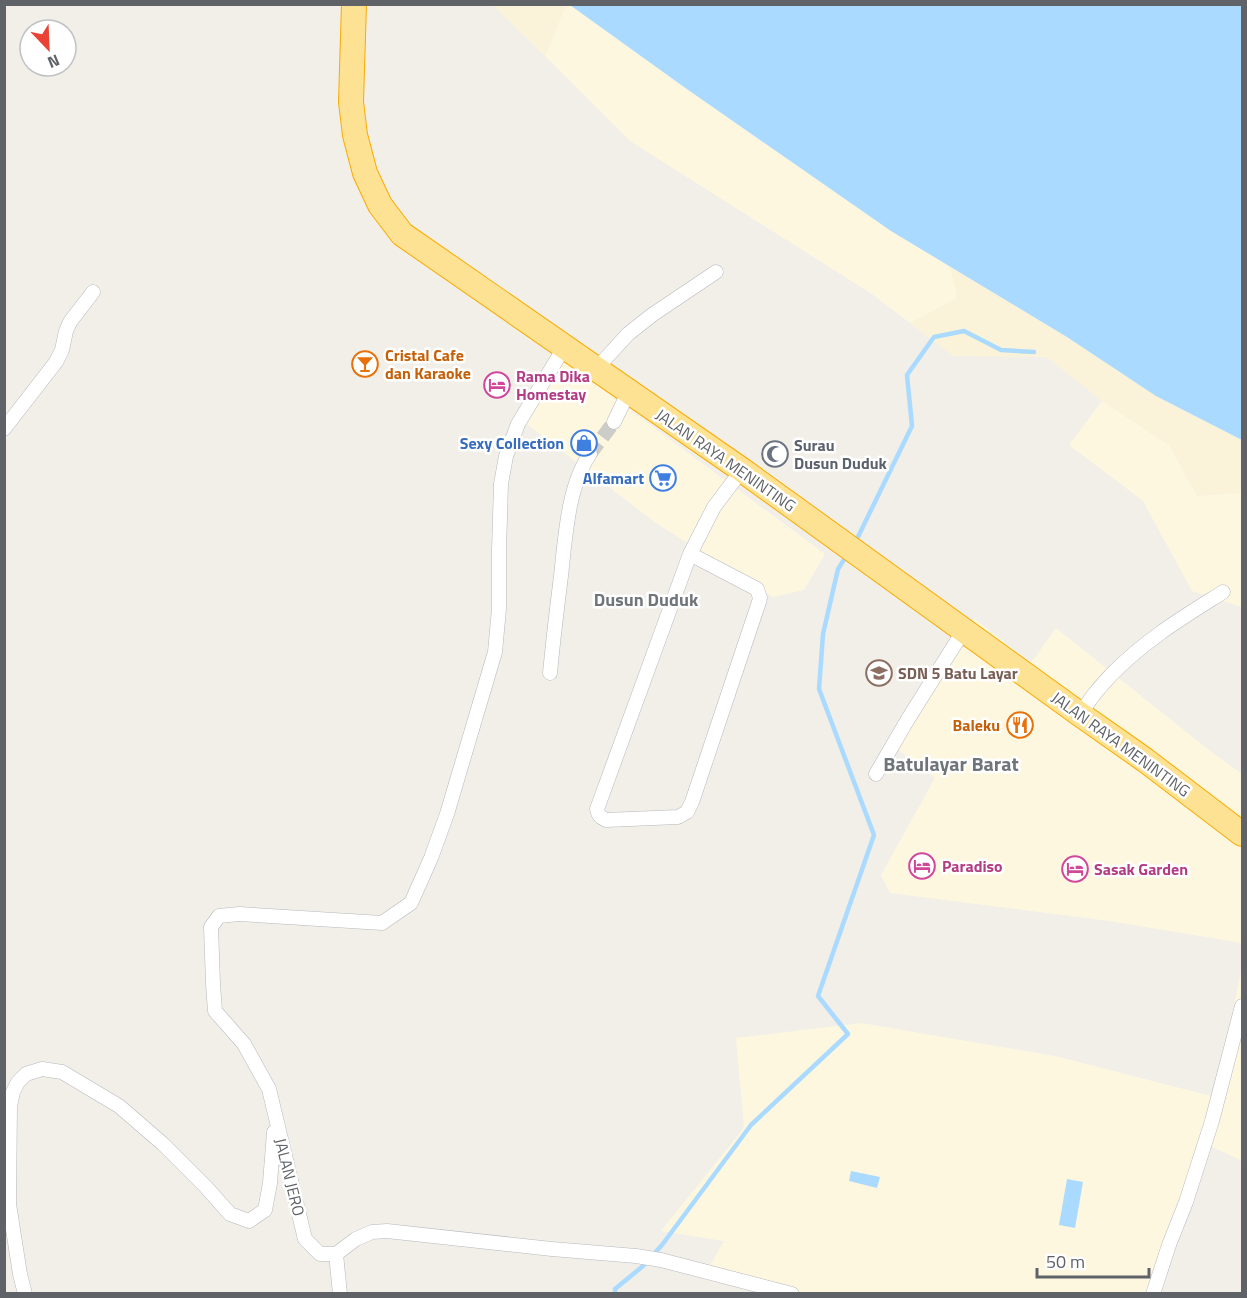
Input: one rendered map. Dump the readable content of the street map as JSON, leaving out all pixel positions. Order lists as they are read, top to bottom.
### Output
{
  "streets": {
    "highway": ["JALAN RAYA MENINTING"],
    "street": ["JALAN JERO"]
  },
  "districts": ["Dusun Duduk", "Batulayar Barat"],
  "places": {
    "bar": ["Cristal Cafe dan Karaoke"],
    "hotel": ["Rama Dika Homestay", "Paradiso", "Sasak Garden"],
    "shop": ["Sexy Collection"],
    "mosque": ["Surau Dusun Duduk"],
    "supermarket": ["Alfamart"],
    "school or university": ["SDN 5 Batu Layar"],
    "restaurant": ["Baleku"]
  },
  "scale_bar": "50 m",
  "north": "bottom right"
}
